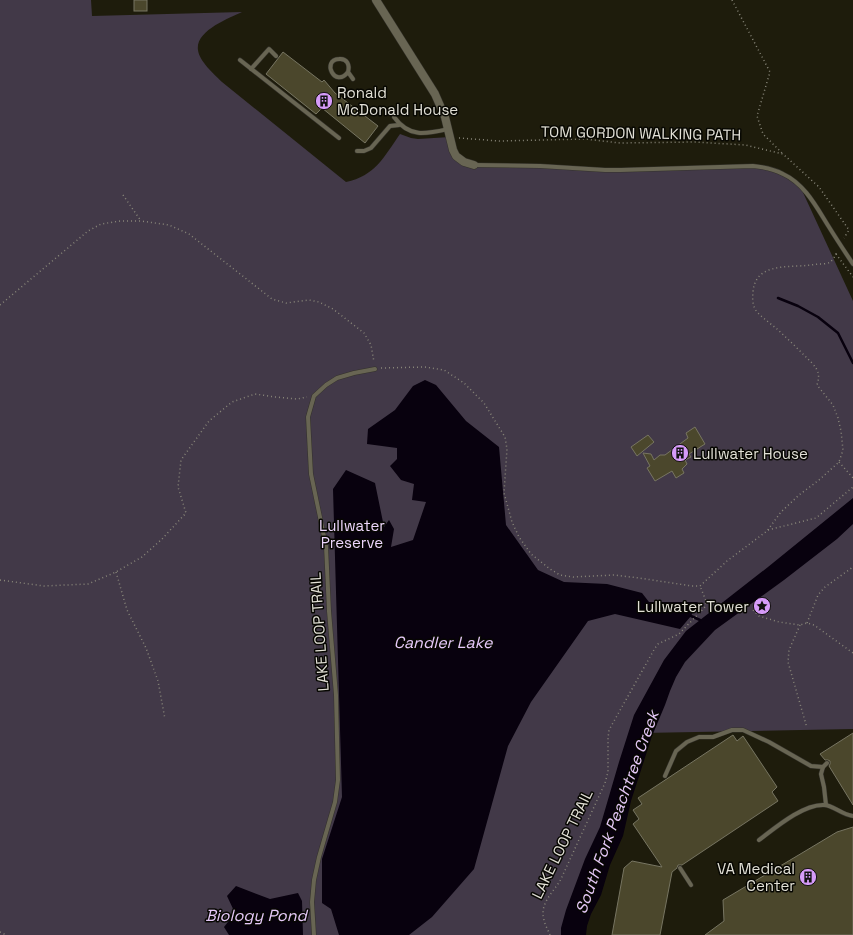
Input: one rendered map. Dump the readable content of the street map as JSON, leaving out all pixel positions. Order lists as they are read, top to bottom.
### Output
{
  "streets": {
    "lane": ["LAKE LOOP TRAIL"],
    "path": ["TOM GORDON WALKING PATH"]
  },
  "water": ["Candler Lake", "South Fork Peachtree Creek", "Biology Pond"],
  "parks": ["Lullwater Preserve"],
  "places": {
    "building": ["Ronald McDonald House", "Lullwater House", "VA Medical Center"],
    "place": ["Lullwater Tower"]
  }
}
